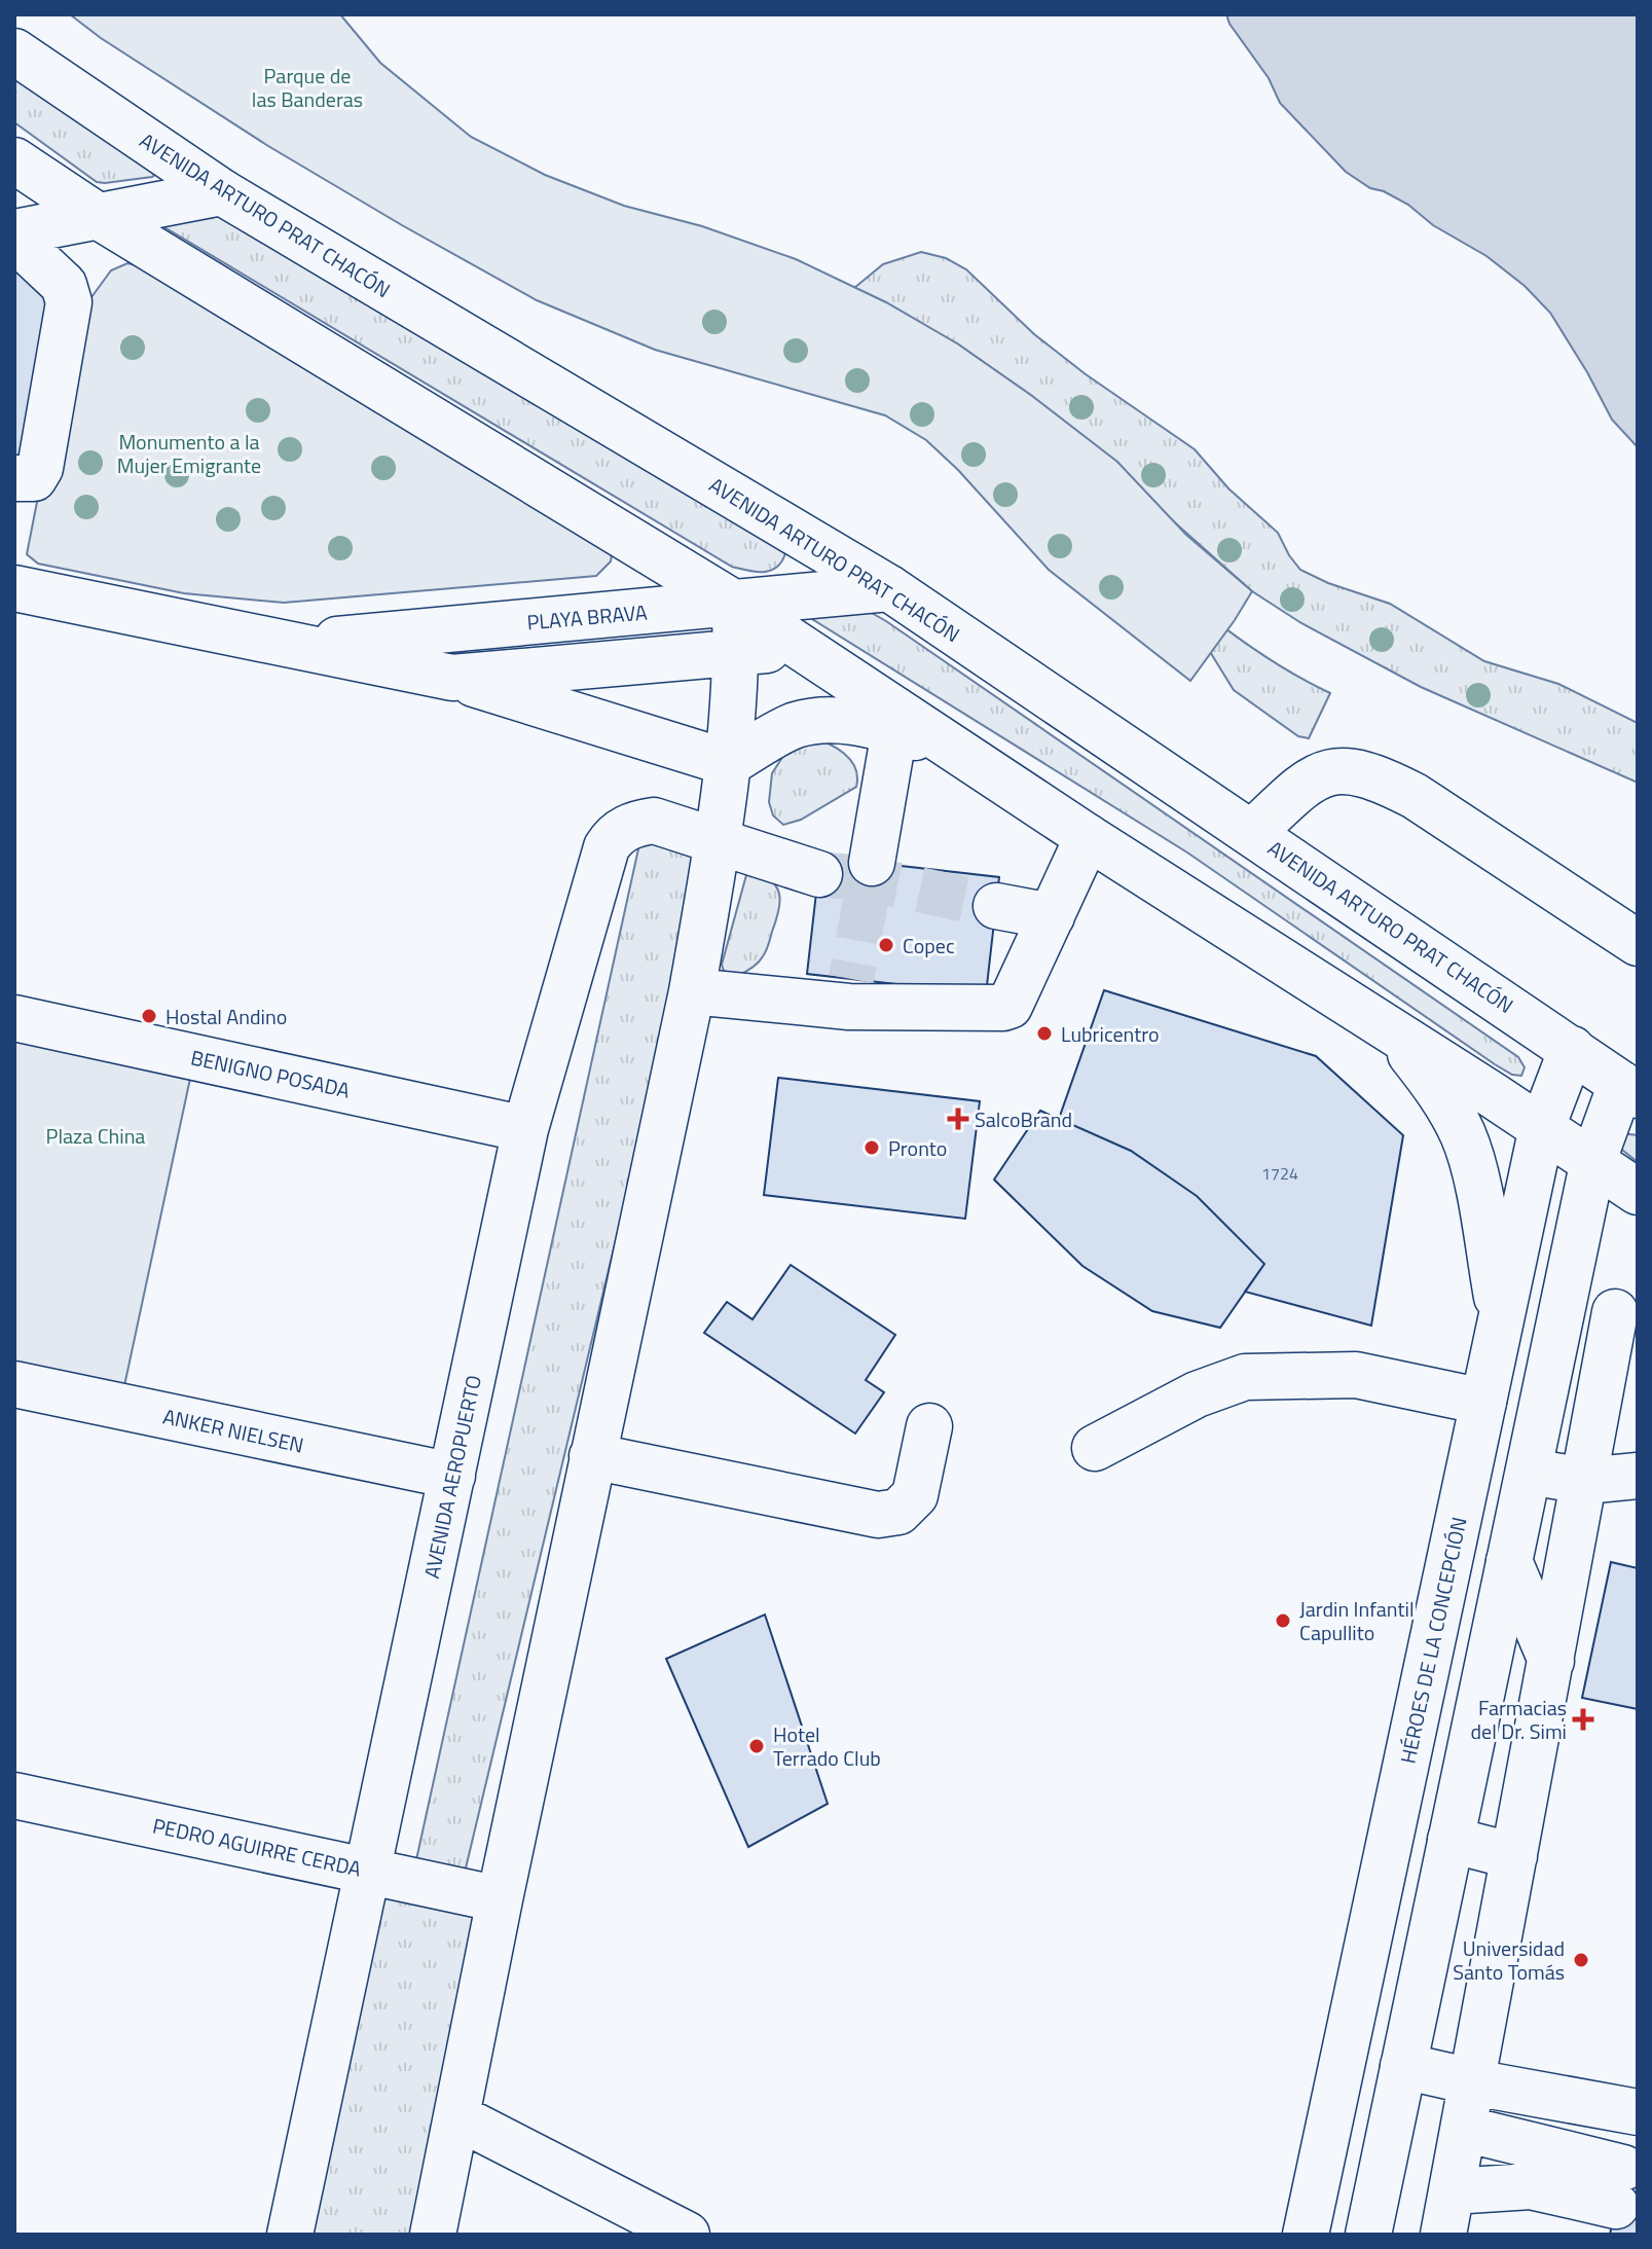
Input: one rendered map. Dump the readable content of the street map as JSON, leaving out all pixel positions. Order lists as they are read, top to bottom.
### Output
{
  "streets": {
    "street": [
      "AVENIDA ARTURO PRAT CHACÓN",
      "PLAYA BRAVA",
      "BENIGNO POSADA",
      "ANKER NIELSEN",
      "AVENIDA AEROPUERTO",
      "HÉROES DE LA CONCEPCIÓN",
      "PEDRO AGUIRRE CERDA"
    ]
  },
  "crossings": [
    ["AVENIDA ARTURO PRAT CHACÓN", "PLAYA BRAVA"],
    ["AVENIDA ARTURO PRAT CHACÓN", "HÉROES DE LA CONCEPCIÓN"],
    ["BENIGNO POSADA", "AVENIDA AEROPUERTO"],
    ["ANKER NIELSEN", "AVENIDA AEROPUERTO"],
    ["AVENIDA AEROPUERTO", "PEDRO AGUIRRE CERDA"]
  ],
  "parks": ["Parque de las Banderas", "Monumento a la Mujer Emigrante", "Plaza China"],
  "places": {
    "other": [
      "Copec",
      "Hostal Andino",
      "Lubricentro",
      "Pronto",
      "Jardin Infantil Capullito",
      "Hotel Terrado Club",
      "Universidad Santo Tomás"
    ],
    "health": ["SalcoBrand", "Farmacias del Dr. Simi"]
  },
  "house_numbers": ["1724"]
}
